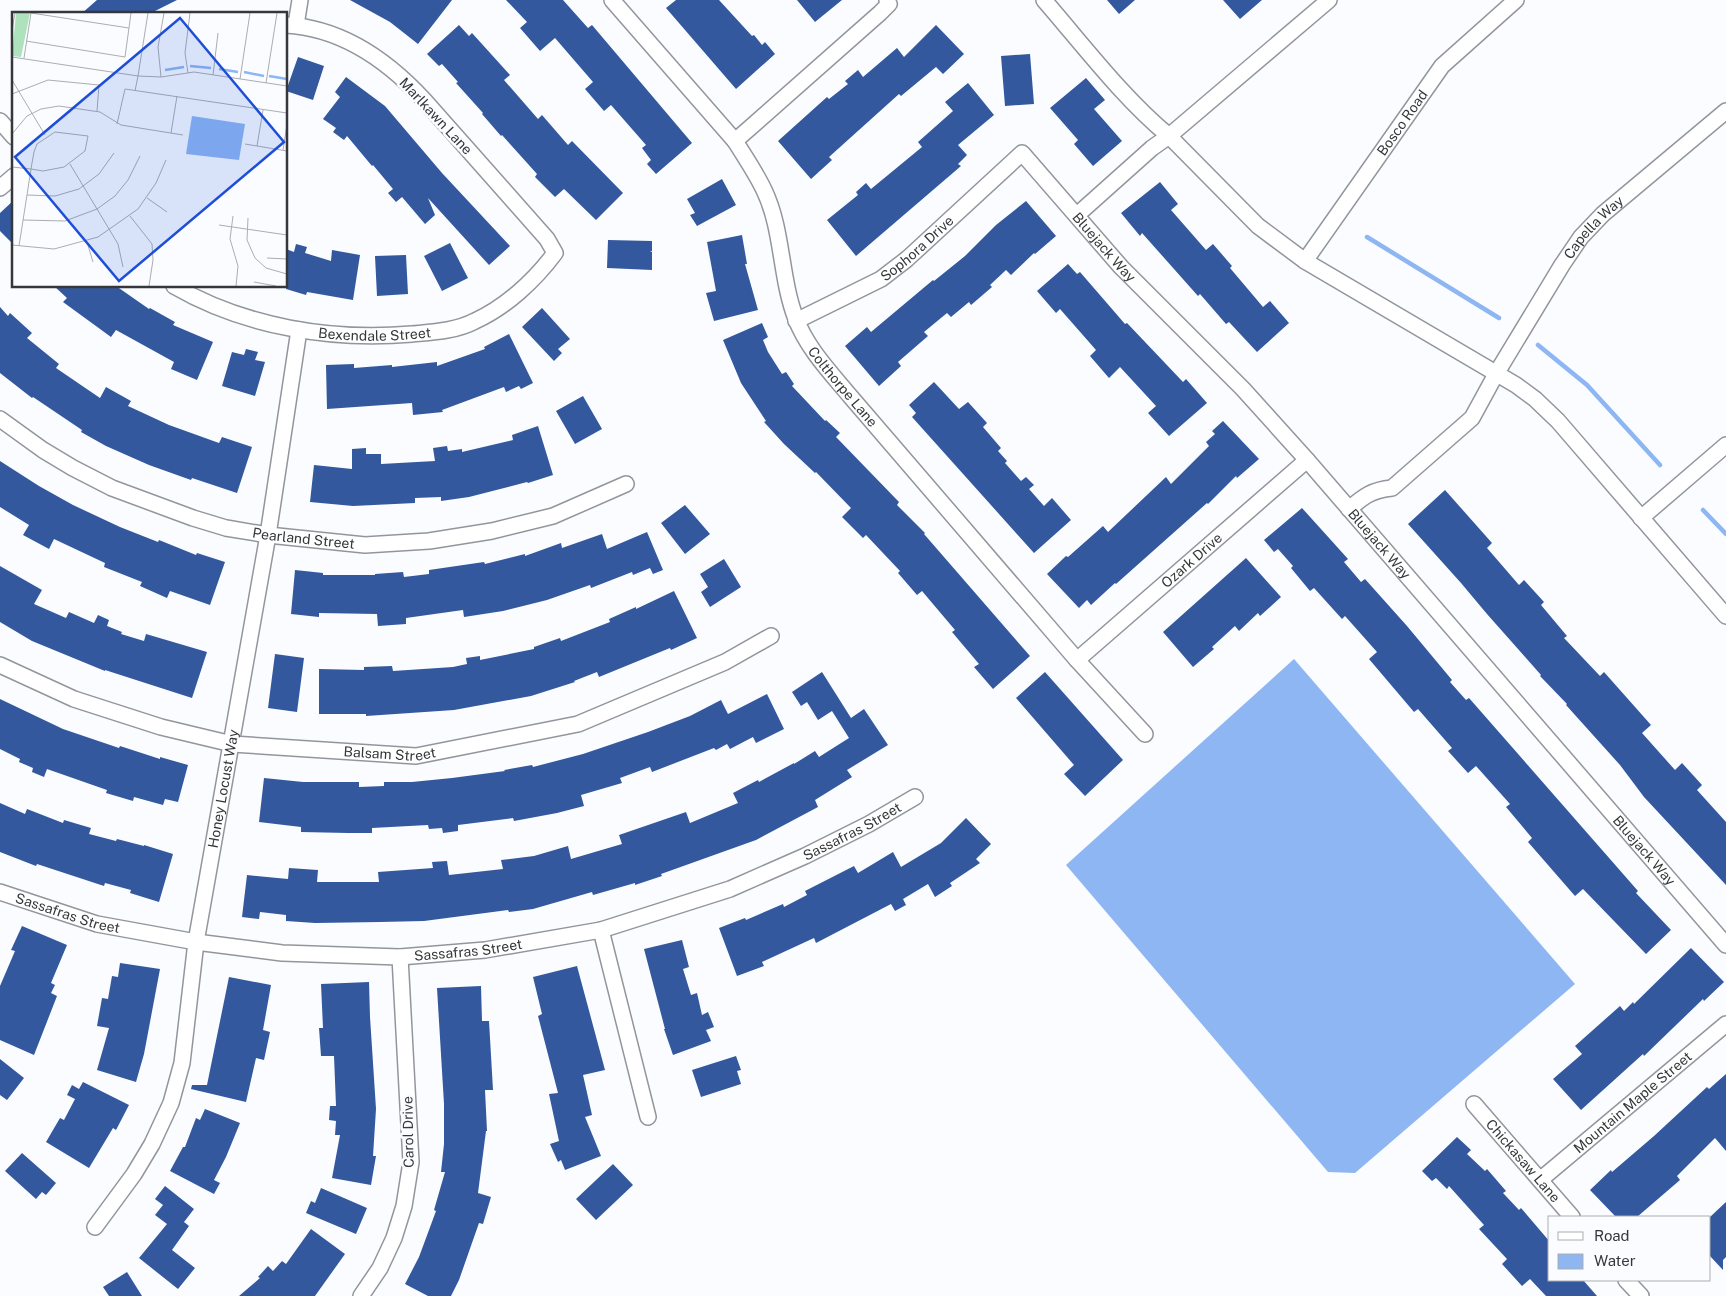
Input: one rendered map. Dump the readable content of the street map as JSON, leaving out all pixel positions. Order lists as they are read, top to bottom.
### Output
{
  "streets": {
    "street": [
      "Marlkawn Lane",
      "Bosco Road",
      "Capella Way",
      "Sophora Drive",
      "Bluejack Way",
      "Bexendale Street",
      "Colthorpe Lane",
      "Pearland Street",
      "Ozark Drive",
      "Balsam Street",
      "Honey Locust Way",
      "Sassafras Street",
      "Mountain Maple Street",
      "Carol Drive",
      "Chickasaw Lane"
    ]
  },
  "crossings": [
    ["Marlkawn Lane", "Bexendale Street"],
    ["Capella Way", "Bluejack Way"],
    ["Sophora Drive", "Bluejack Way"],
    ["Sophora Drive", "Colthorpe Lane"],
    ["Bluejack Way", "Ozark Drive"],
    ["Bexendale Street", "Honey Locust Way"],
    ["Colthorpe Lane", "Ozark Drive"],
    ["Pearland Street", "Honey Locust Way"],
    ["Balsam Street", "Honey Locust Way"],
    ["Honey Locust Way", "Sassafras Street"],
    ["Sassafras Street", "Carol Drive"],
    ["Mountain Maple Street", "Chickasaw Lane"]
  ],
  "legend": ["Road", "Water"]
}
